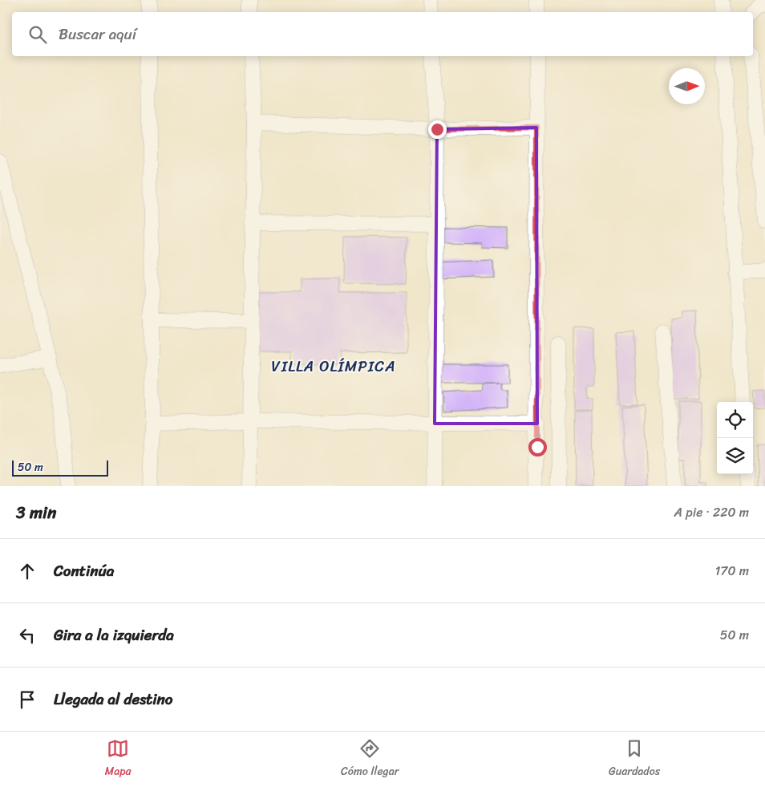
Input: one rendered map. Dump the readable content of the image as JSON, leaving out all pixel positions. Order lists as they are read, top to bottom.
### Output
{
  "districts": ["VILLA OLÍMPICA"],
  "scale_bar": "50 m",
  "north": "right",
  "page": {
    "search": "Buscar aquí",
    "scale": "50 m",
    "heading": ["3 min", "A pie · 220 m"],
    "list": [
      ["Continúa", "170 m"],
      ["Gira a la izquierda", "50 m"],
      "Llegada al destino"
    ],
    "nav": ["Mapa", "Cómo llegar", "Guardados"]
  }
}
